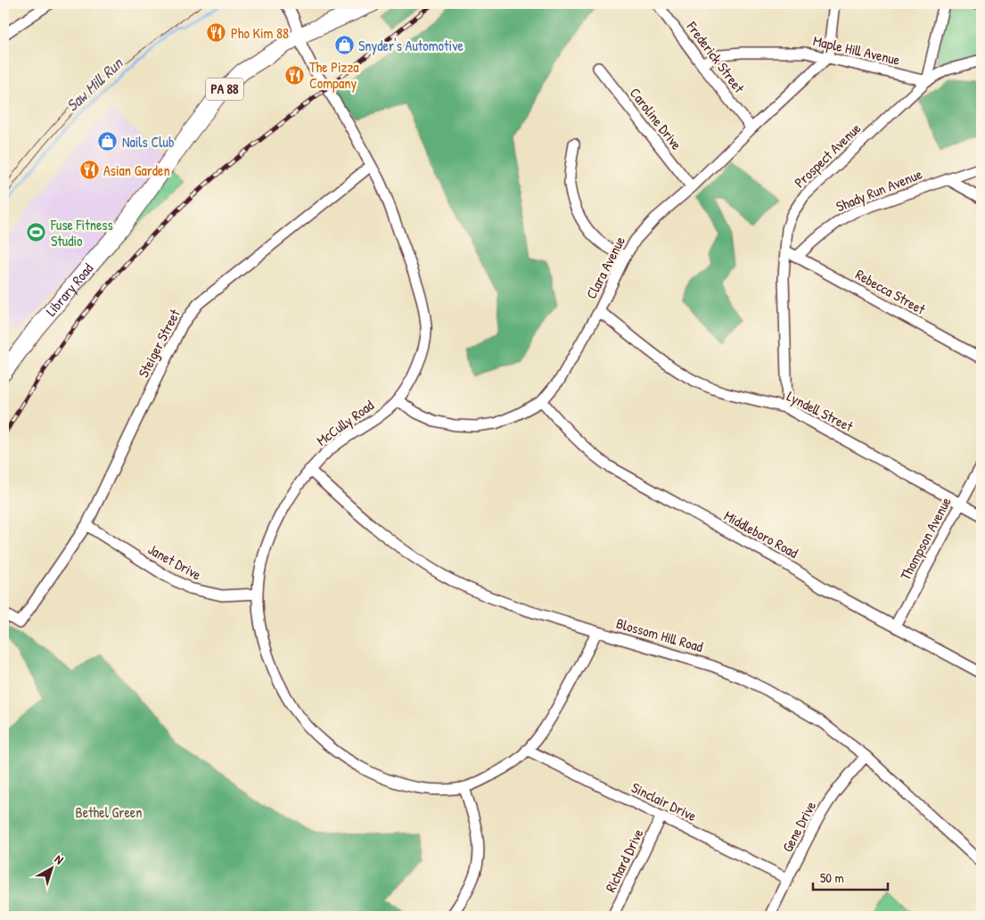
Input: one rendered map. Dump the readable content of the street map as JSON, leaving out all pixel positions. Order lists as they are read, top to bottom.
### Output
{
  "streets": {
    "main road": ["PA 88", "Library Road"],
    "street": [
      "Maple Hill Avenue",
      "Frederick Street",
      "Caroline Drive",
      "Prospect Avenue",
      "Shady Run Avenue",
      "Clara Avenue",
      "Rebecca Street",
      "Steiger Street",
      "Lyndell Street",
      "McCully Road",
      "Middleboro Road",
      "Thompson Avenue",
      "Janet Drive",
      "Blossom Hill Road",
      "Sinclair Drive",
      "Gene Drive",
      "Richard Drive"
    ]
  },
  "crossings": [
    ["Maple Hill Avenue", "Frederick Street"],
    ["Maple Hill Avenue", "Prospect Avenue"],
    ["Maple Hill Avenue", "Clara Avenue"],
    ["Frederick Street", "Clara Avenue"],
    ["Caroline Drive", "Clara Avenue"],
    ["Prospect Avenue", "Rebecca Street"],
    ["Prospect Avenue", "Lyndell Street"],
    ["Shady Run Avenue", "Rebecca Street"],
    ["Clara Avenue", "Lyndell Street"],
    ["Clara Avenue", "McCully Road"],
    ["Clara Avenue", "Middleboro Road"],
    ["Library Road", "McCully Road"],
    ["Steiger Street", "McCully Road"],
    ["Steiger Street", "Janet Drive"],
    ["Lyndell Street", "Thompson Avenue"],
    ["McCully Road", "Janet Drive"],
    ["McCully Road", "Blossom Hill Road"],
    ["McCully Road", "Sinclair Drive"],
    ["Middleboro Road", "Thompson Avenue"],
    ["Blossom Hill Road", "Gene Drive"],
    ["Sinclair Drive", "Gene Drive"],
    ["Sinclair Drive", "Richard Drive"]
  ],
  "water": ["Saw Mill Run"],
  "parks": ["Bethel Green"],
  "places": {
    "restaurant": ["Pho Kim 88", "The Pizza Company", "Asian Garden"],
    "shop": ["Snyder's Automotive", "Nails Club"],
    "sports": ["Fuse Fitness Studio"]
  },
  "scale_bar": "50 m",
  "north": "top right"
}
